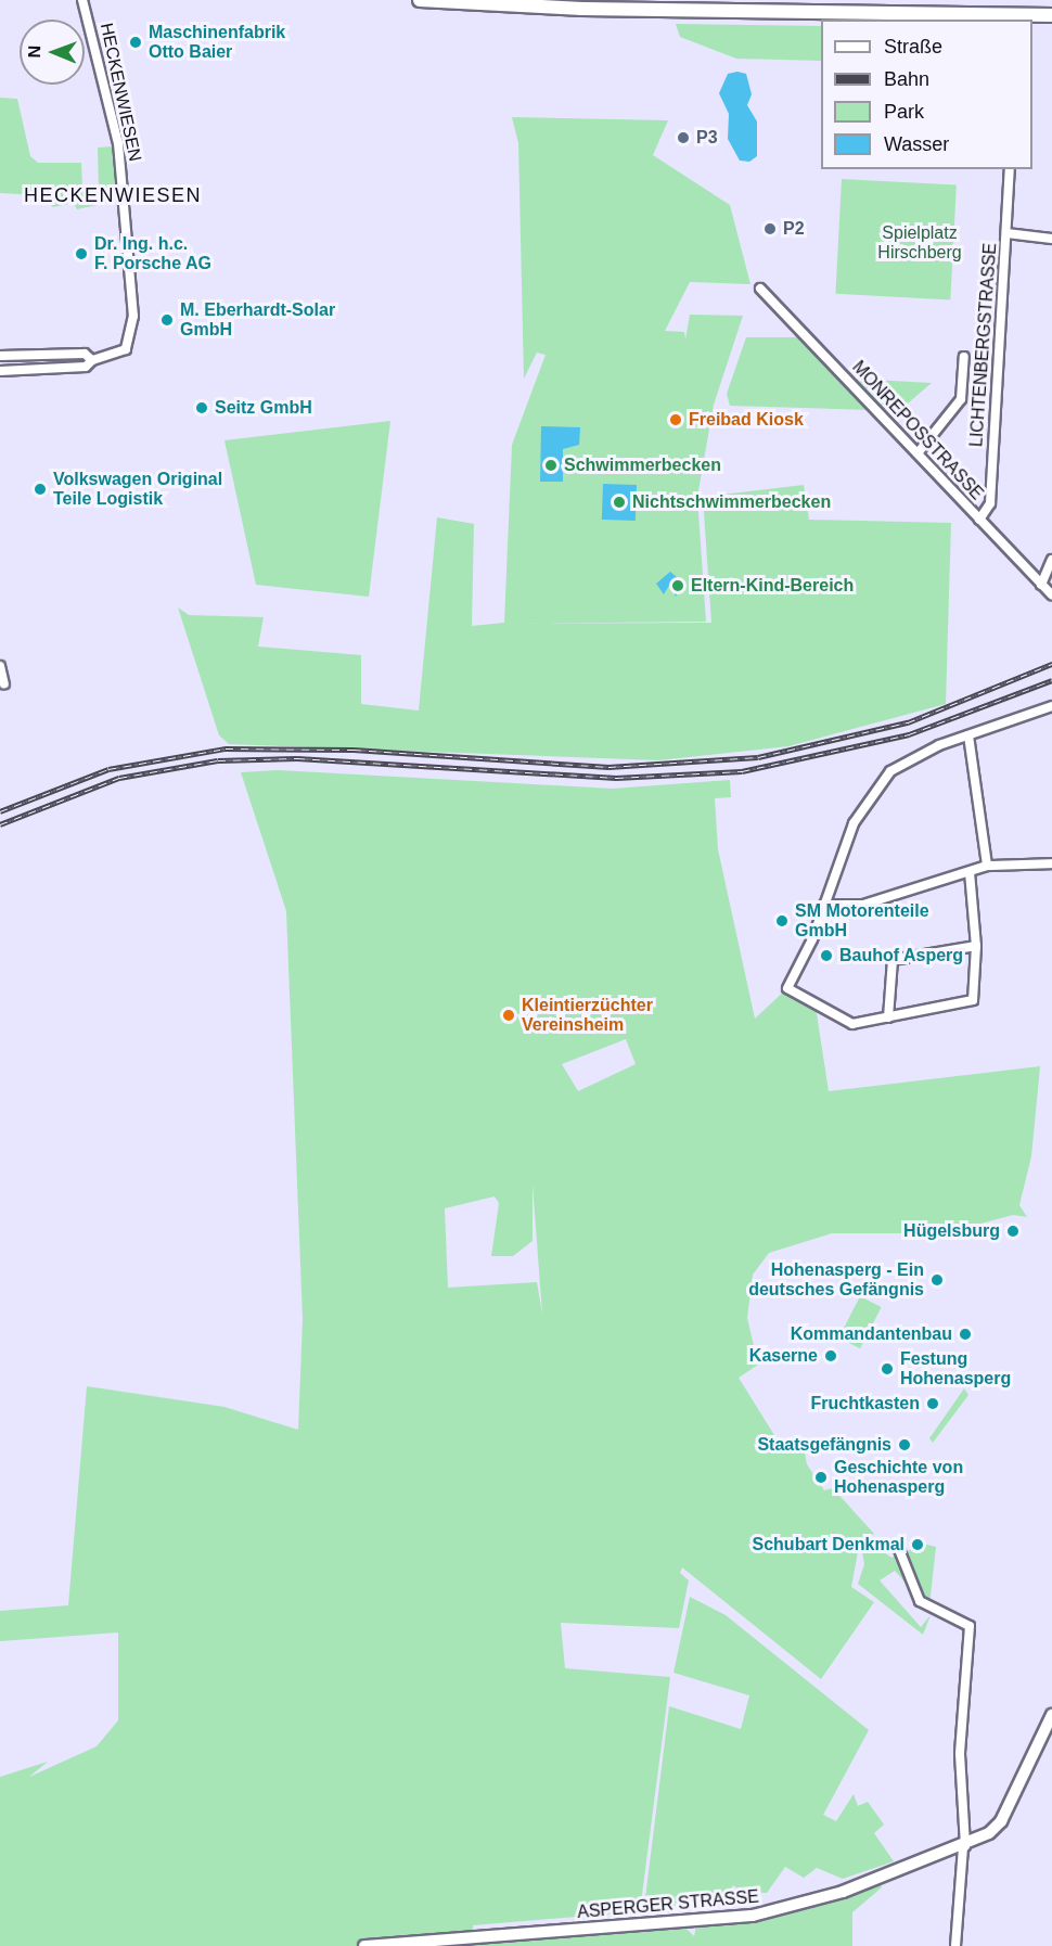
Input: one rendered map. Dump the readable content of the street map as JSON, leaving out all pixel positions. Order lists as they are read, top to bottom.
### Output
{
  "streets": {
    "main road": ["ASPERGER STRASSE"],
    "street": ["HECKENWIESEN", "LICHTENBERGSTRASSE", "MONREPOSSTRASSE"]
  },
  "crossings": [
    ["LICHTENBERGSTRASSE", "MONREPOSSTRASSE"]
  ],
  "districts": ["HECKENWIESEN"],
  "parks": ["Spielplatz Hirschberg"],
  "places": [
    "Maschinenfabrik Otto Baier",
    "P3",
    "P2",
    "Dr. Ing. h.c. F. Porsche AG",
    "M. Eberhardt-Solar GmbH",
    "Seitz GmbH",
    "Freibad Kiosk",
    "Schwimmerbecken",
    "Volkswagen Original Teile Logistik",
    "Nichtschwimmerbecken",
    "Eltern-Kind-Bereich",
    "SM Motorenteile GmbH",
    "Bauhof Asperg",
    "Kleintierzüchter Vereinsheim",
    "Hügelsburg",
    "Hohenasperg - Ein deutsches Gefängnis",
    "Kommandantenbau",
    "Kaserne",
    "Festung Hohenasperg",
    "Fruchtkasten",
    "Staatsgefängnis",
    "Geschichte von Hohenasperg",
    "Schubart Denkmal"
  ],
  "legend": [
    "Straße",
    "Bahn",
    "Park",
    "Wasser"
  ],
  "north": "left"
}
